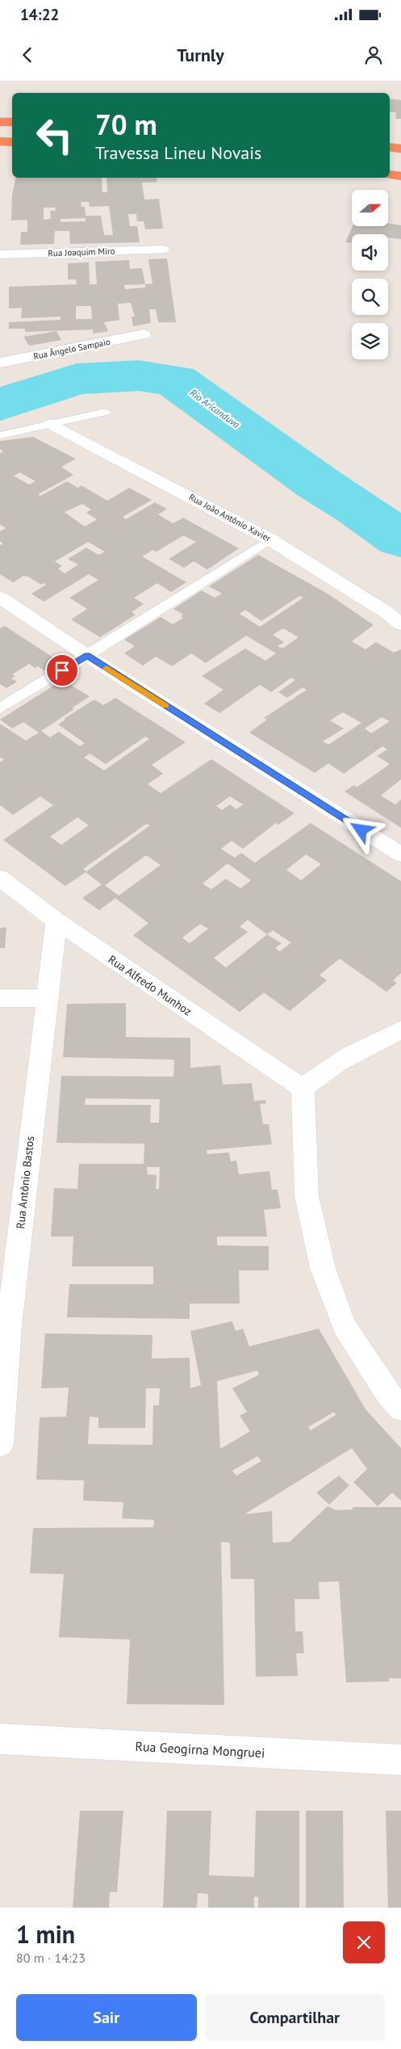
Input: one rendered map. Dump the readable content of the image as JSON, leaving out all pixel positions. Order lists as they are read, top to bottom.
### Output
{
  "streets": {
    "street": [
      "Rua Joaquim Miro",
      "Rua Ângelo Sampaio",
      "Rua João Antônio Xavier",
      "Rua Alfredo Munhoz",
      "Rua Antônio Bastos",
      "Rua Geogirna Mongruei"
    ]
  },
  "crossings": [
    ["Rua Alfredo Munhoz", "Rua Antônio Bastos"]
  ],
  "water": ["Rio Aricanduva"],
  "north": "right",
  "page": {
    "status": "14:22",
    "header": "Turnly",
    "turn": ["70 m", "Travessa Lineu Novais"],
    "heading": ["1 min", "80 m · 14:23"],
    "buttons": ["Sair", "Compartilhar"]
  }
}
